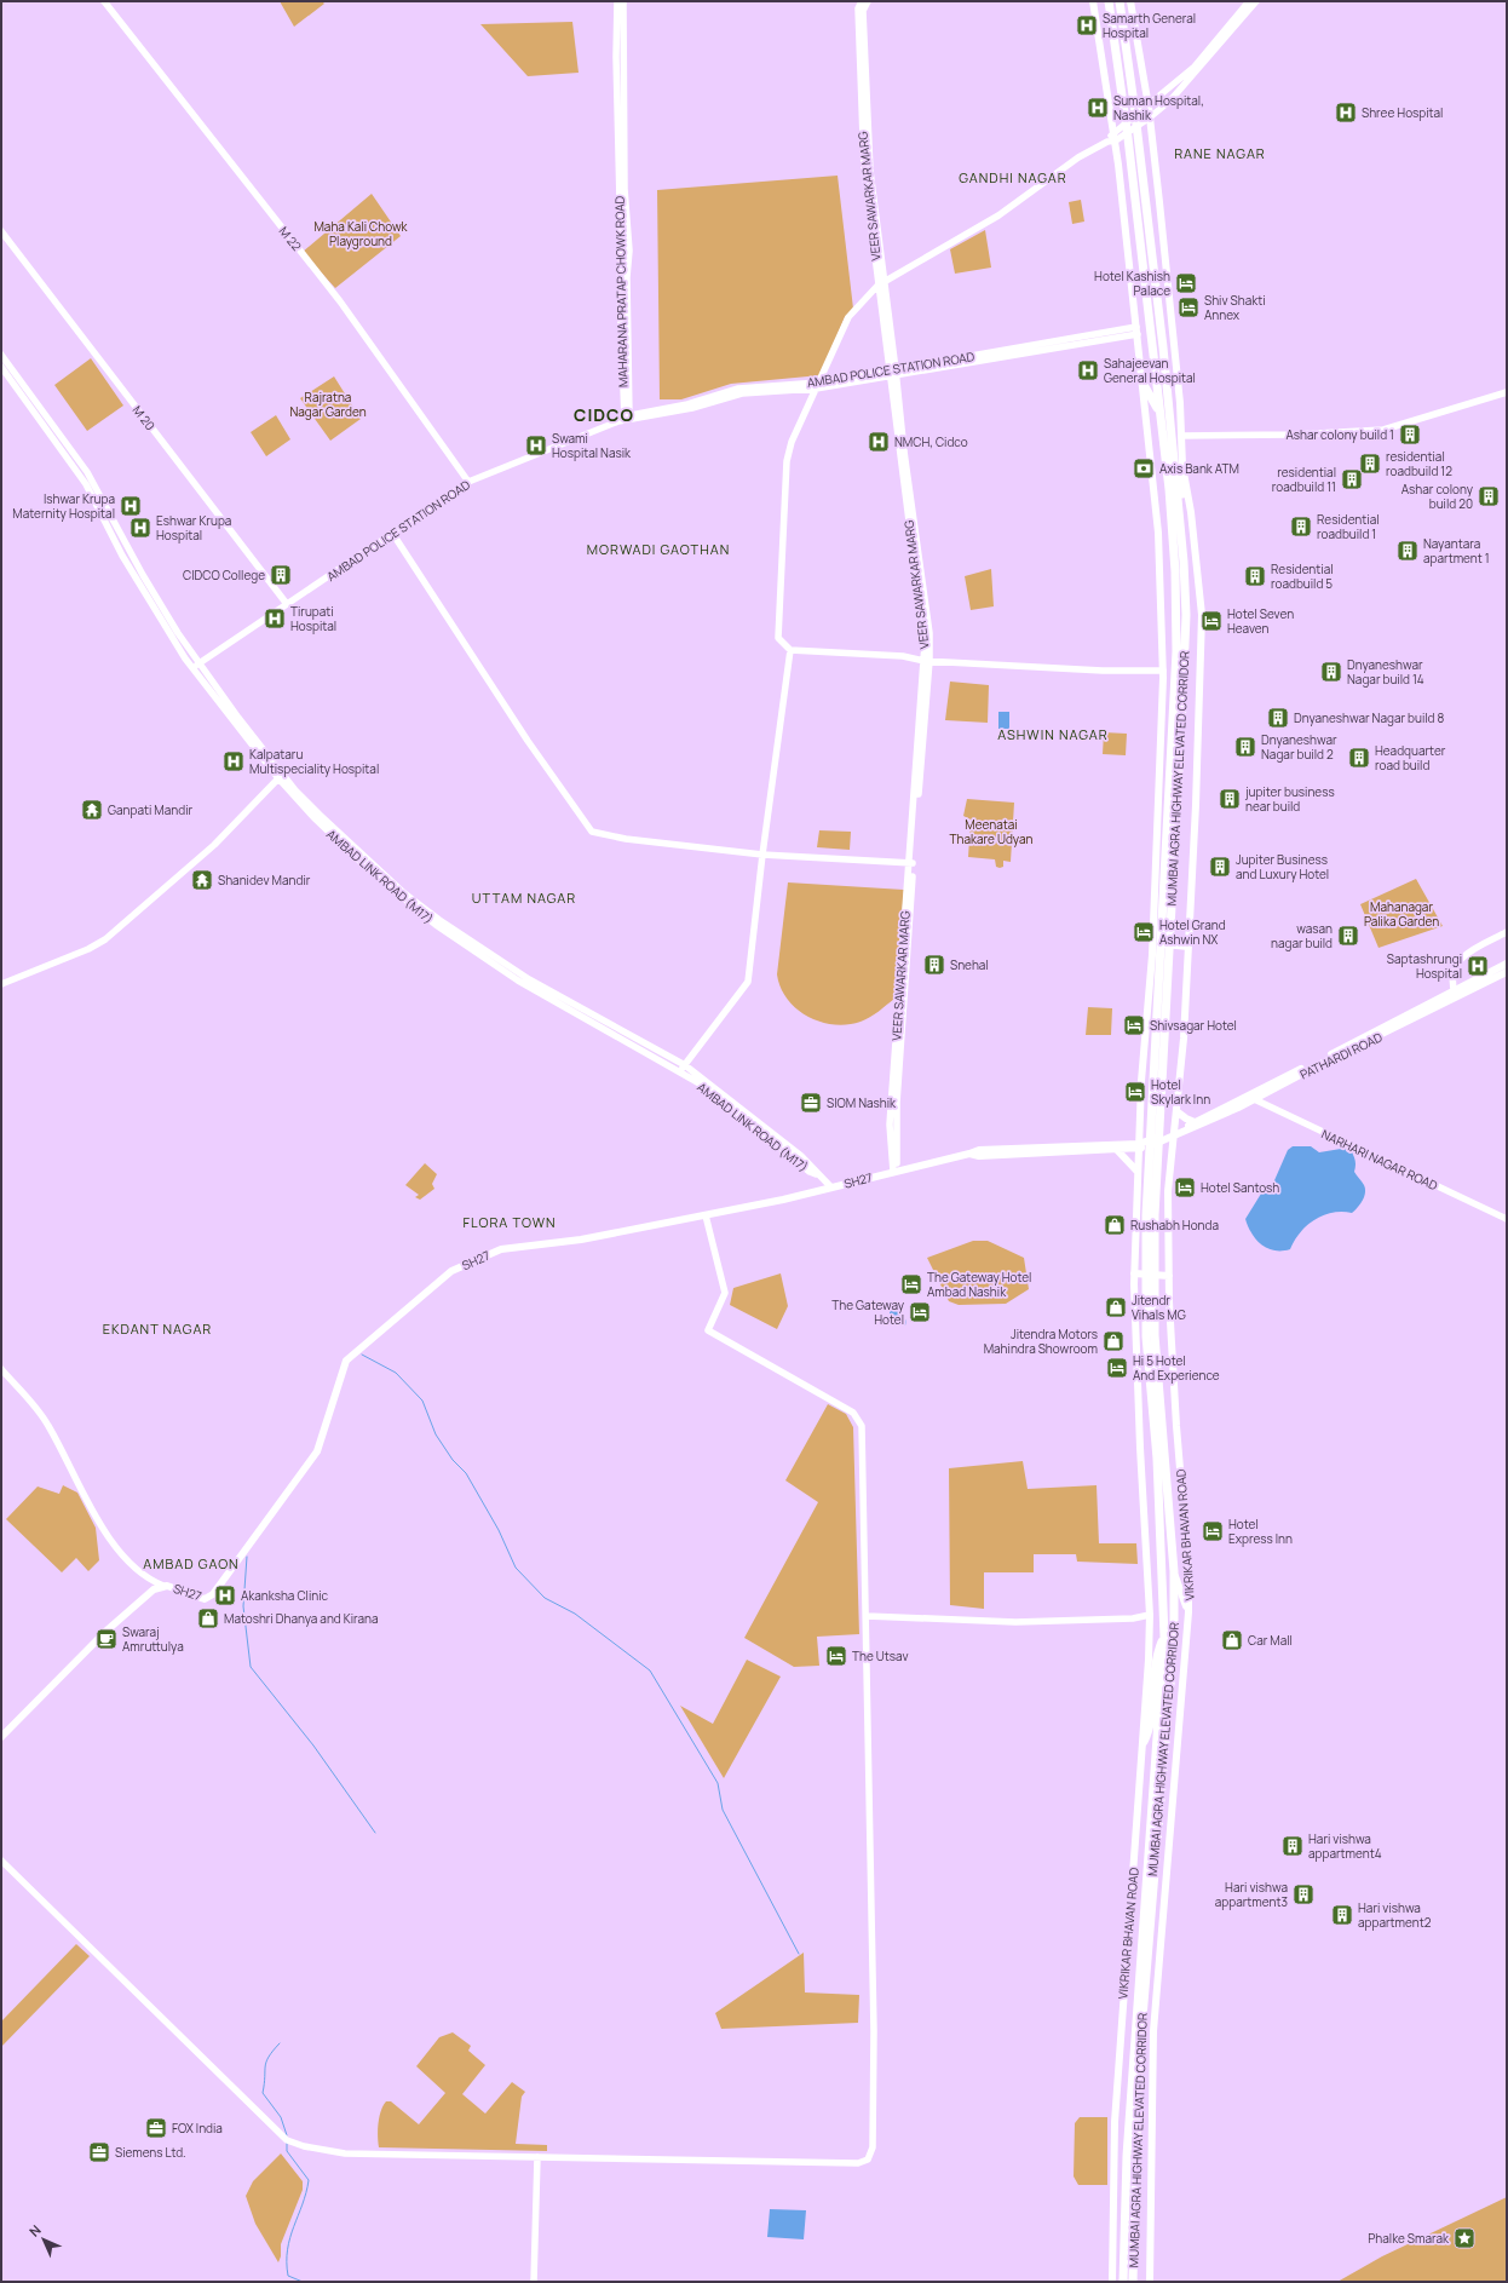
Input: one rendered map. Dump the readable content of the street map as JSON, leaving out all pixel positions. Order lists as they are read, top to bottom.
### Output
{
  "streets": {
    "highway": ["MUMBAI AGRA HIGHWAY ELEVATED CORRIDOR"],
    "main road": ["SH27", "VIKRIKAR BHAVAN ROAD"],
    "street": [
      "VEER SAWARKAR MARG",
      "M 22",
      "MAHARANA PRATAP CHOWK ROAD",
      "AMBAD POLICE STATION ROAD",
      "M 20",
      "AMBAD LINK ROAD (M17)",
      "NARHARI NAGAR ROAD"
    ]
  },
  "crossings": [
    ["VEER SAWARKAR MARG", "AMBAD POLICE STATION ROAD"],
    ["VEER SAWARKAR MARG", "SH27"],
    ["M 22", "AMBAD POLICE STATION ROAD"],
    ["MAHARANA PRATAP CHOWK ROAD", "AMBAD POLICE STATION ROAD"],
    ["AMBAD POLICE STATION ROAD", "M 20"],
    ["AMBAD POLICE STATION ROAD", "AMBAD LINK ROAD (M17)"],
    ["AMBAD POLICE STATION ROAD", "VIKRIKAR BHAVAN ROAD"],
    ["NARHARI NAGAR ROAD", "SH27"],
    ["SH27", "VIKRIKAR BHAVAN ROAD"]
  ],
  "districts": [
    "RANE NAGAR",
    "GANDHI NAGAR",
    "CIDCO",
    "MORWADI GAOTHAN",
    "ASHWIN NAGAR",
    "UTTAM NAGAR",
    "FLORA TOWN",
    "EKDANT NAGAR",
    "AMBAD GAON"
  ],
  "parks": [
    "Maha Kali Chowk Playground",
    "Rajratna Nagar Garden",
    "Meenatai Thakare Udyan",
    "Mahanagar Palika Garden"
  ],
  "places": {
    "hospital": [
      "Samarth General Hospital",
      "Suman Hospital, Nashik",
      "Shree Hospital",
      "Sahajeevan General Hospital",
      "NMCH, Cidco",
      "Swami Hospital Nasik",
      "Ishwar Krupa Maternity Hospital",
      "Eshwar Krupa Hospital",
      "Tirupati Hospital",
      "Kalpataru Multispeciality Hospital",
      "Saptashrungi Hospital",
      "Akanksha Clinic"
    ],
    "hotel": [
      "Hotel Kashish Palace",
      "Shiv Shakti Annex",
      "Hotel Seven Heaven",
      "Hotel Grand Ashwin NX",
      "Shivsagar Hotel",
      "Hotel Skylark Inn",
      "Hotel Santosh",
      "The Gateway Hotel Ambad Nashik",
      "The Gateway Hotel",
      "Hi 5 Hotel And Experience",
      "Hotel Express Inn",
      "The Utsav"
    ],
    "building": [
      "Ashar colony build 1",
      "residential roadbuild 12",
      "residential roadbuild 11",
      "Ashar colony build 20",
      "Residential roadbuild 1",
      "Nayantara apartment 1",
      "CIDCO College",
      "Residential roadbuild 5",
      "Dnyaneshwar Nagar build 14",
      "Dnyaneshwar Nagar build 8",
      "Dnyaneshwar Nagar build 2",
      "Headquarter road build",
      "jupiter business near build",
      "Jupiter Business and Luxury Hotel",
      "wasan nagar build",
      "Snehal",
      "Hari vishwa appartment4",
      "Hari vishwa appartment3",
      "Hari vishwa appartment2"
    ],
    "bank": ["Axis Bank ATM"],
    "temple": ["Ganpati Mandir", "Shanidev Mandir"],
    "office": ["SIOM Nashik", "FOX India", "Siemens Ltd."],
    "shop": [
      "Rushabh Honda",
      "Jitendr Vihals MG",
      "Jitendra Motors Mahindra Showroom",
      "Matoshri Dhanya and Kirana",
      "Car Mall"
    ],
    "cafe": ["Swaraj Amruttulya"],
    "place": ["Phalke Smarak"]
  },
  "north": "top left"
}
